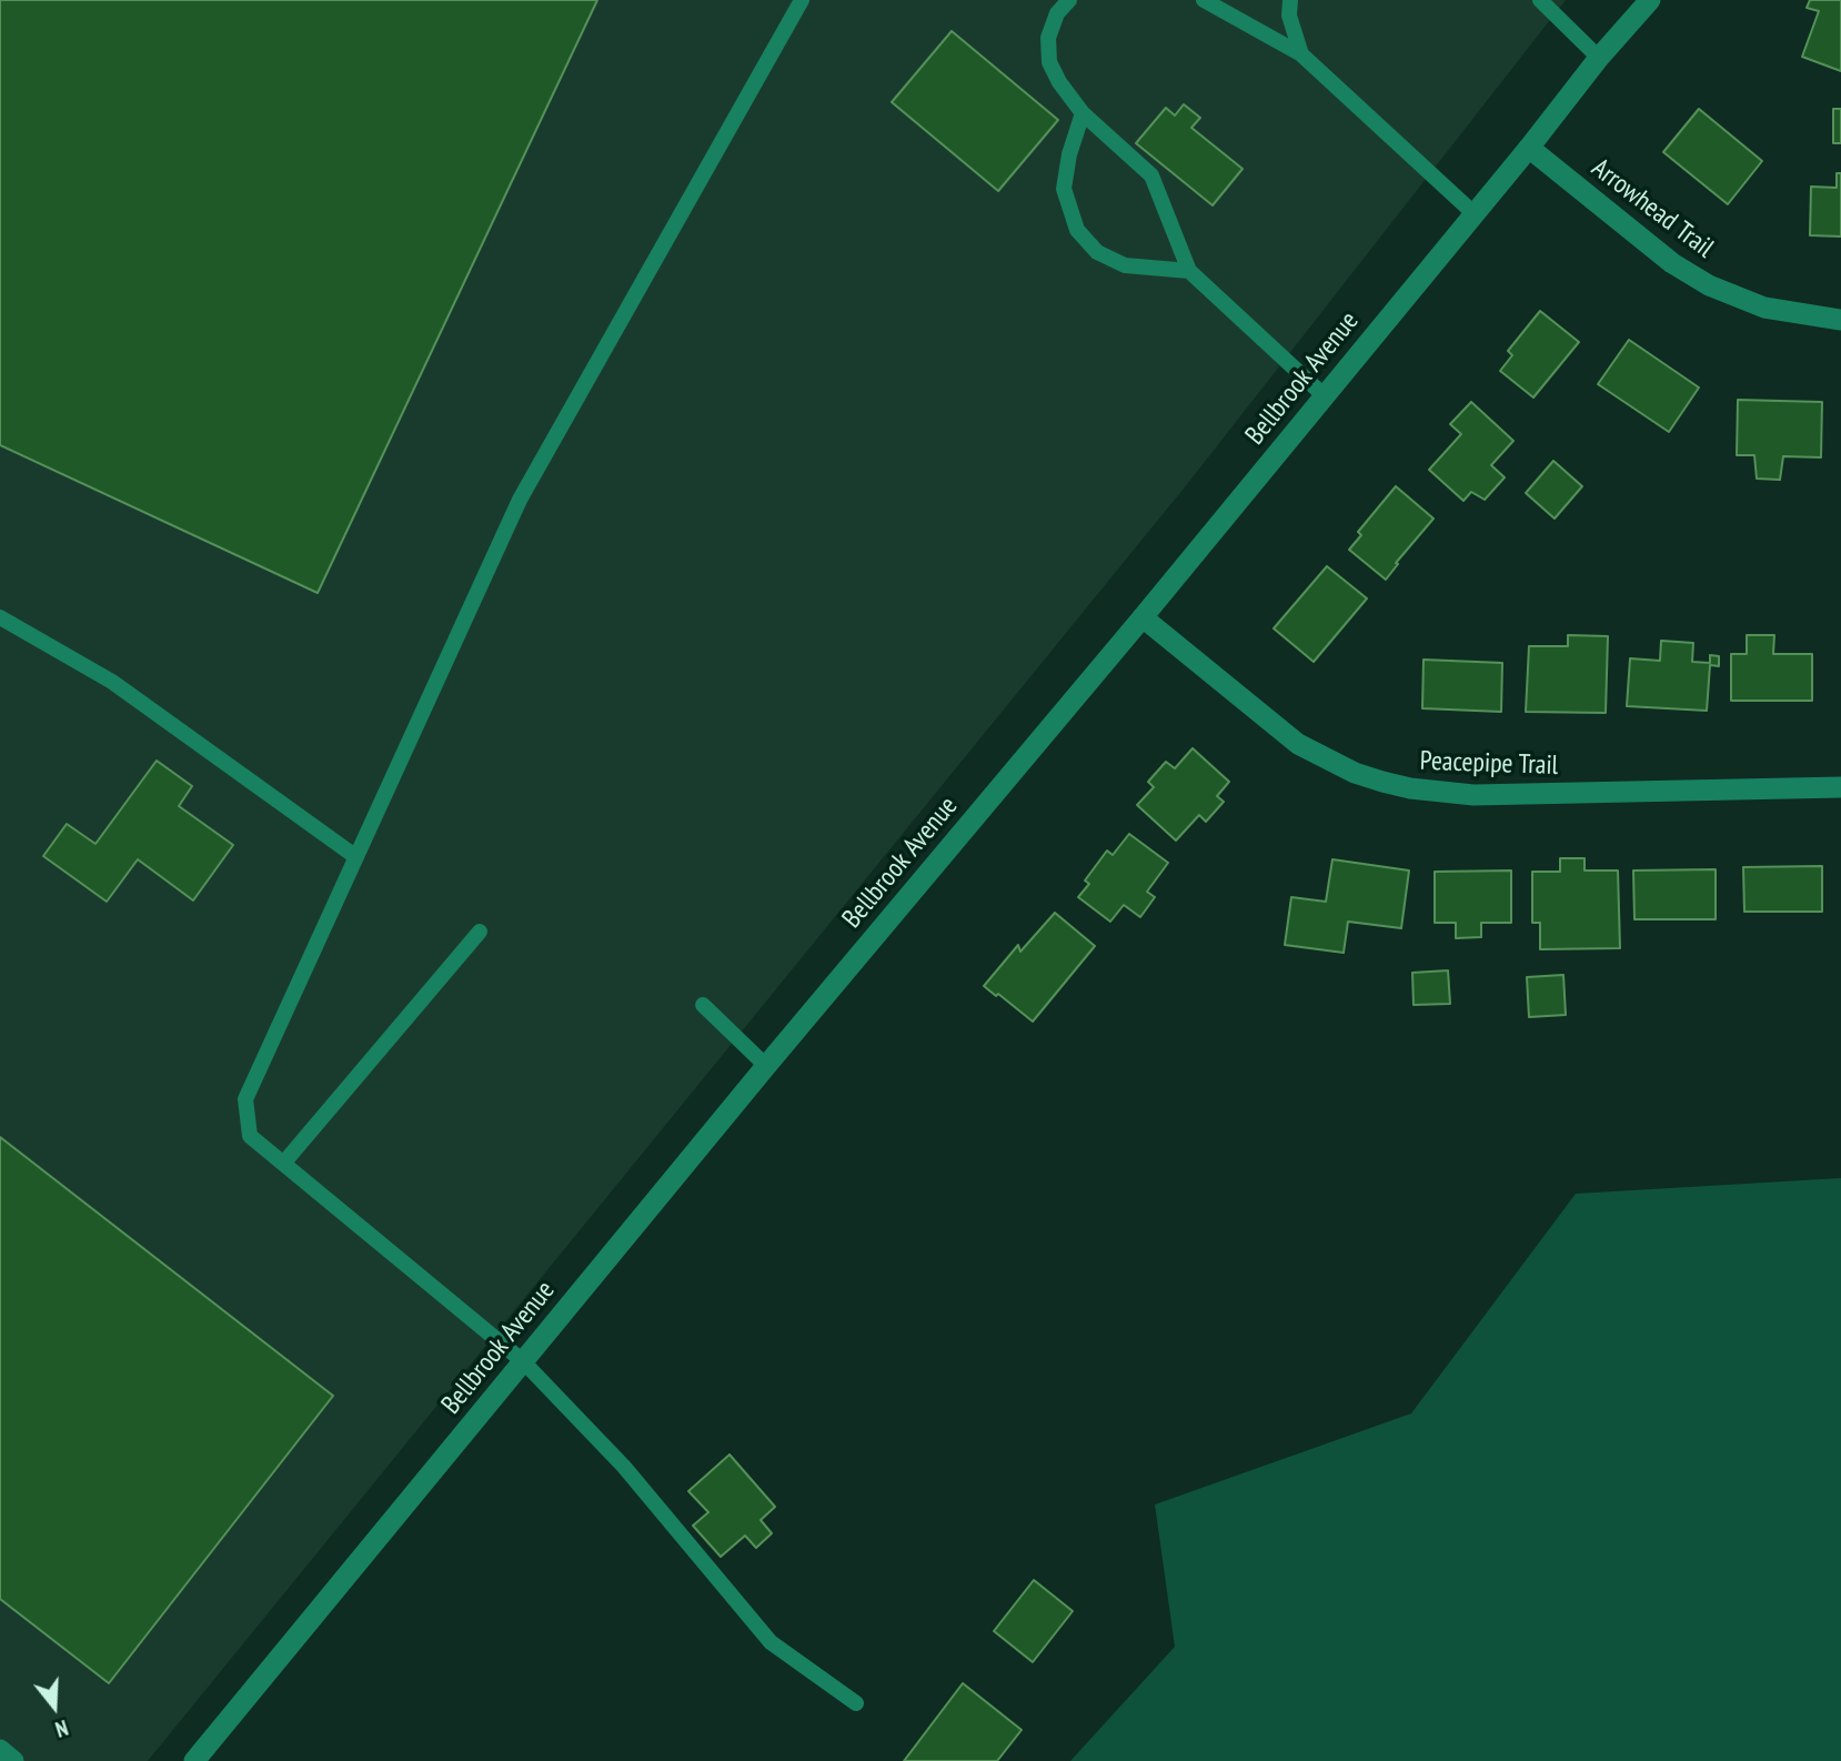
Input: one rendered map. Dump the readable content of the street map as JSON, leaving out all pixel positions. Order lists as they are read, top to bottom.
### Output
{
  "streets": {
    "street": ["Arrowhead Trail", "Bellbrook Avenue", "Peacepipe Trail"]
  },
  "crossings": [
    ["Arrowhead Trail", "Bellbrook Avenue"],
    ["Bellbrook Avenue", "Peacepipe Trail"]
  ],
  "north": "bottom"
}
